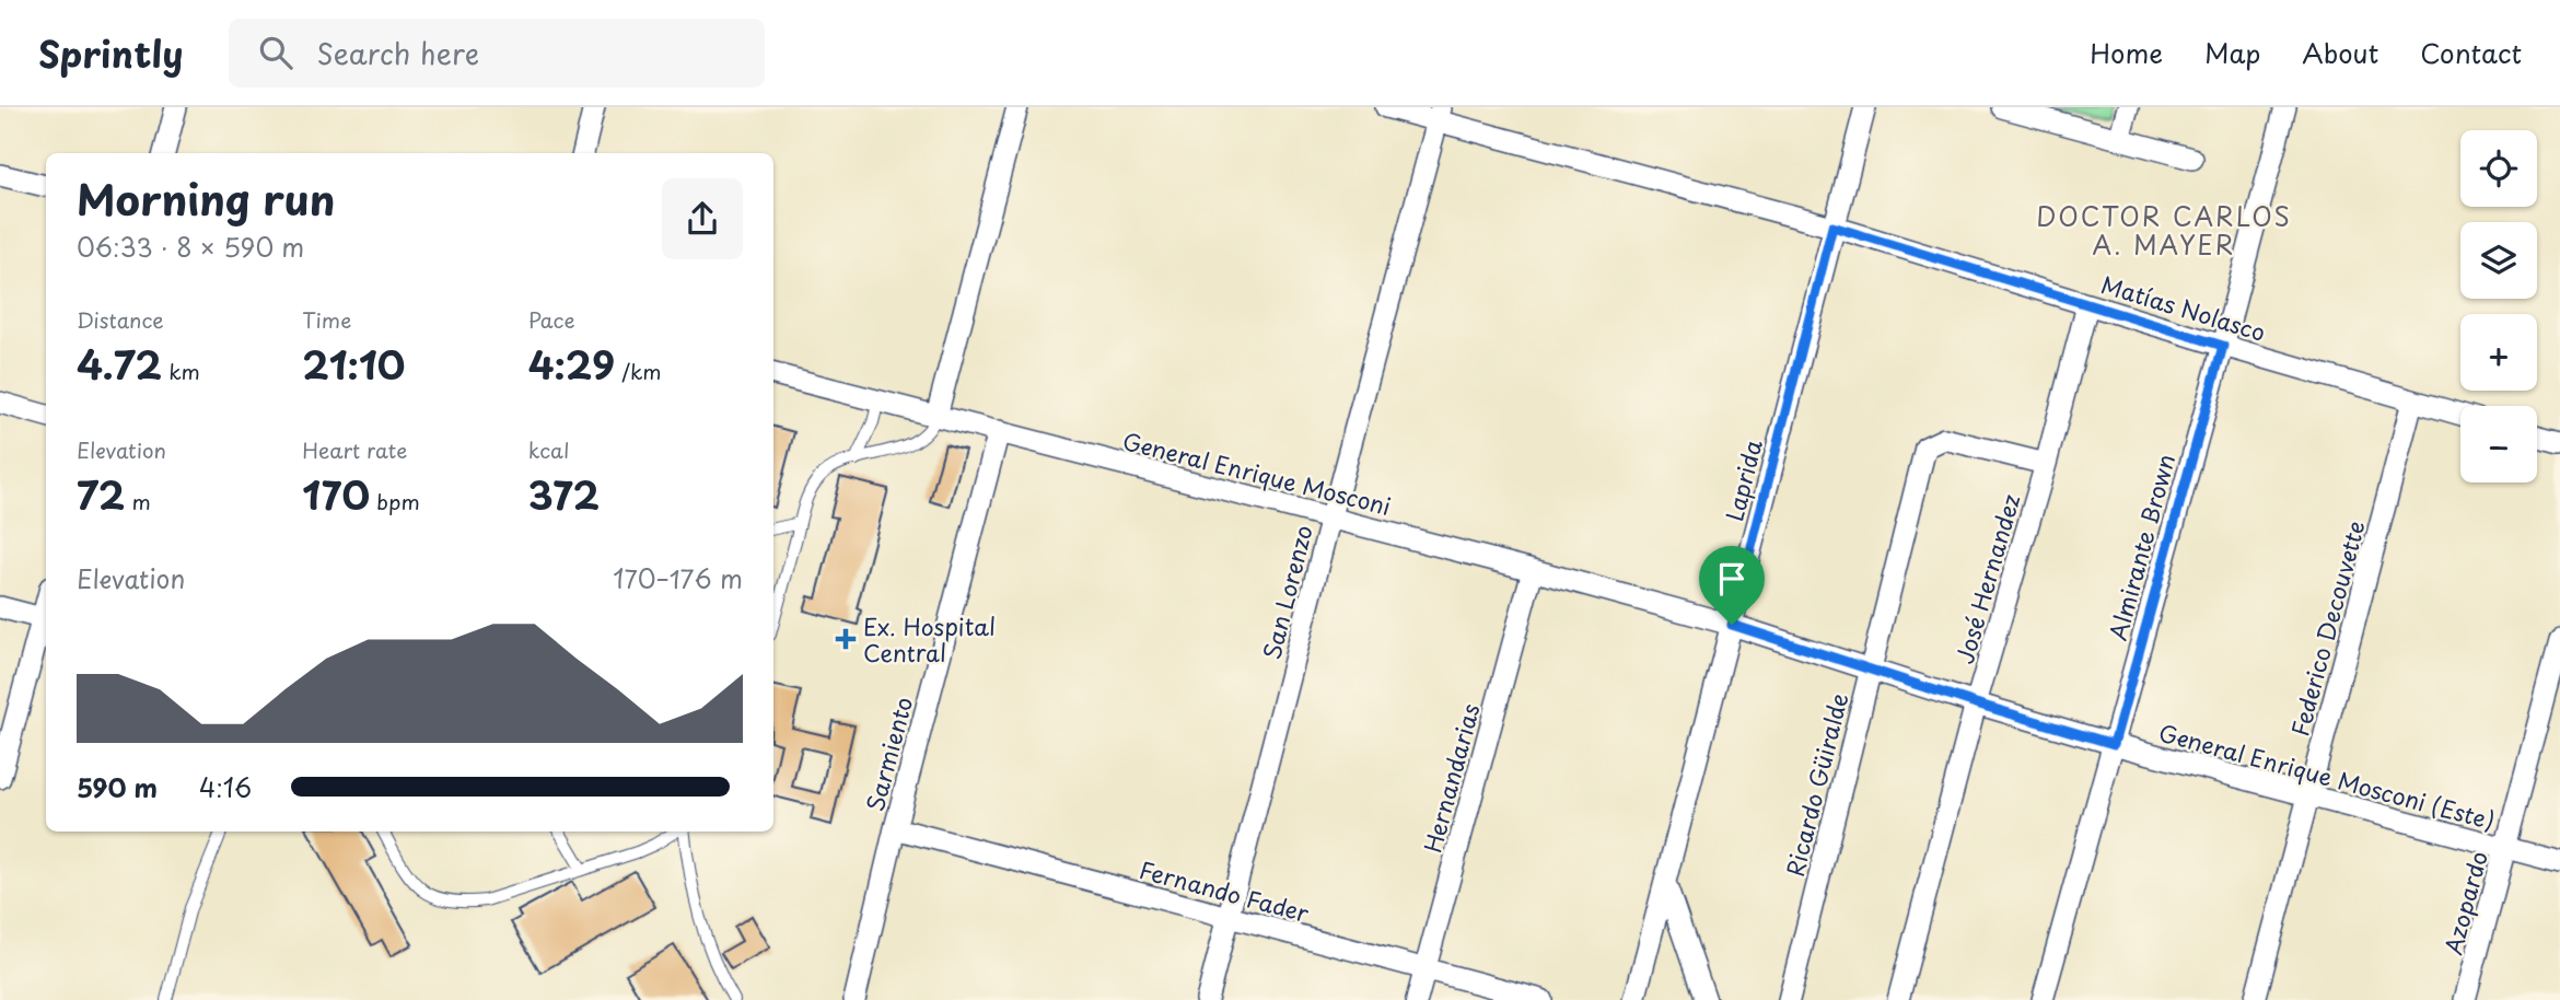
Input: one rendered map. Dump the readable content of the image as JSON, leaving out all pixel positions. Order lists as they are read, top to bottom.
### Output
{
  "streets": {
    "street": [
      "Matías Nolasco",
      "General Enrique Mosconi",
      "Laprida",
      "Almirante Brown",
      "José Hernandez",
      "San Lorenzo",
      "Federico Decouvette",
      "Sarmiento",
      "General Enrique Mosconi (Este)",
      "Hernandarias",
      "Ricardo Güiralde",
      "Fernando Fader",
      "Azopardo"
    ]
  },
  "crossings": [
    ["Matías Nolasco", "Laprida"],
    ["Matías Nolasco", "Almirante Brown"],
    ["Matías Nolasco", "José Hernandez"],
    ["Matías Nolasco", "San Lorenzo"],
    ["Matías Nolasco", "Federico Decouvette"],
    ["General Enrique Mosconi", "Laprida"],
    ["General Enrique Mosconi", "San Lorenzo"],
    ["General Enrique Mosconi", "Sarmiento"],
    ["General Enrique Mosconi", "General Enrique Mosconi (Este)"],
    ["General Enrique Mosconi", "Hernandarias"],
    ["Laprida", "General Enrique Mosconi (Este)"],
    ["Almirante Brown", "General Enrique Mosconi (Este)"],
    ["José Hernandez", "General Enrique Mosconi (Este)"],
    ["José Hernandez", "Ricardo Güiralde"],
    ["San Lorenzo", "Fernando Fader"],
    ["Federico Decouvette", "General Enrique Mosconi (Este)"],
    ["Sarmiento", "Fernando Fader"],
    ["General Enrique Mosconi (Este)", "Ricardo Güiralde"],
    ["General Enrique Mosconi (Este)", "Azopardo"],
    ["Hernandarias", "Fernando Fader"]
  ],
  "districts": ["DOCTOR CARLOS A. MAYER"],
  "places": {
    "health": ["Ex. Hospital Central"]
  },
  "page": {
    "header": "Sprintly",
    "search": "Search here",
    "nav": [
      "Home",
      "Map",
      "About",
      "Contact"
    ],
    "map_buttons": ["+", "−"],
    "heading": ["Morning run", "06:33 · 8 × 590 m"],
    "stats": [
      ["Distance", "4.72 km"],
      ["Time", "21:10"],
      ["Pace", "4:29 /km"],
      ["Elevation", "72 m"],
      ["Heart rate", "170 bpm"],
      ["kcal", "372"]
    ],
    "chart": ["Elevation", "170–176 m"],
    "list": [
      {
        "name": "590 m",
        "note": "4:16"
      }
    ]
  }
}
